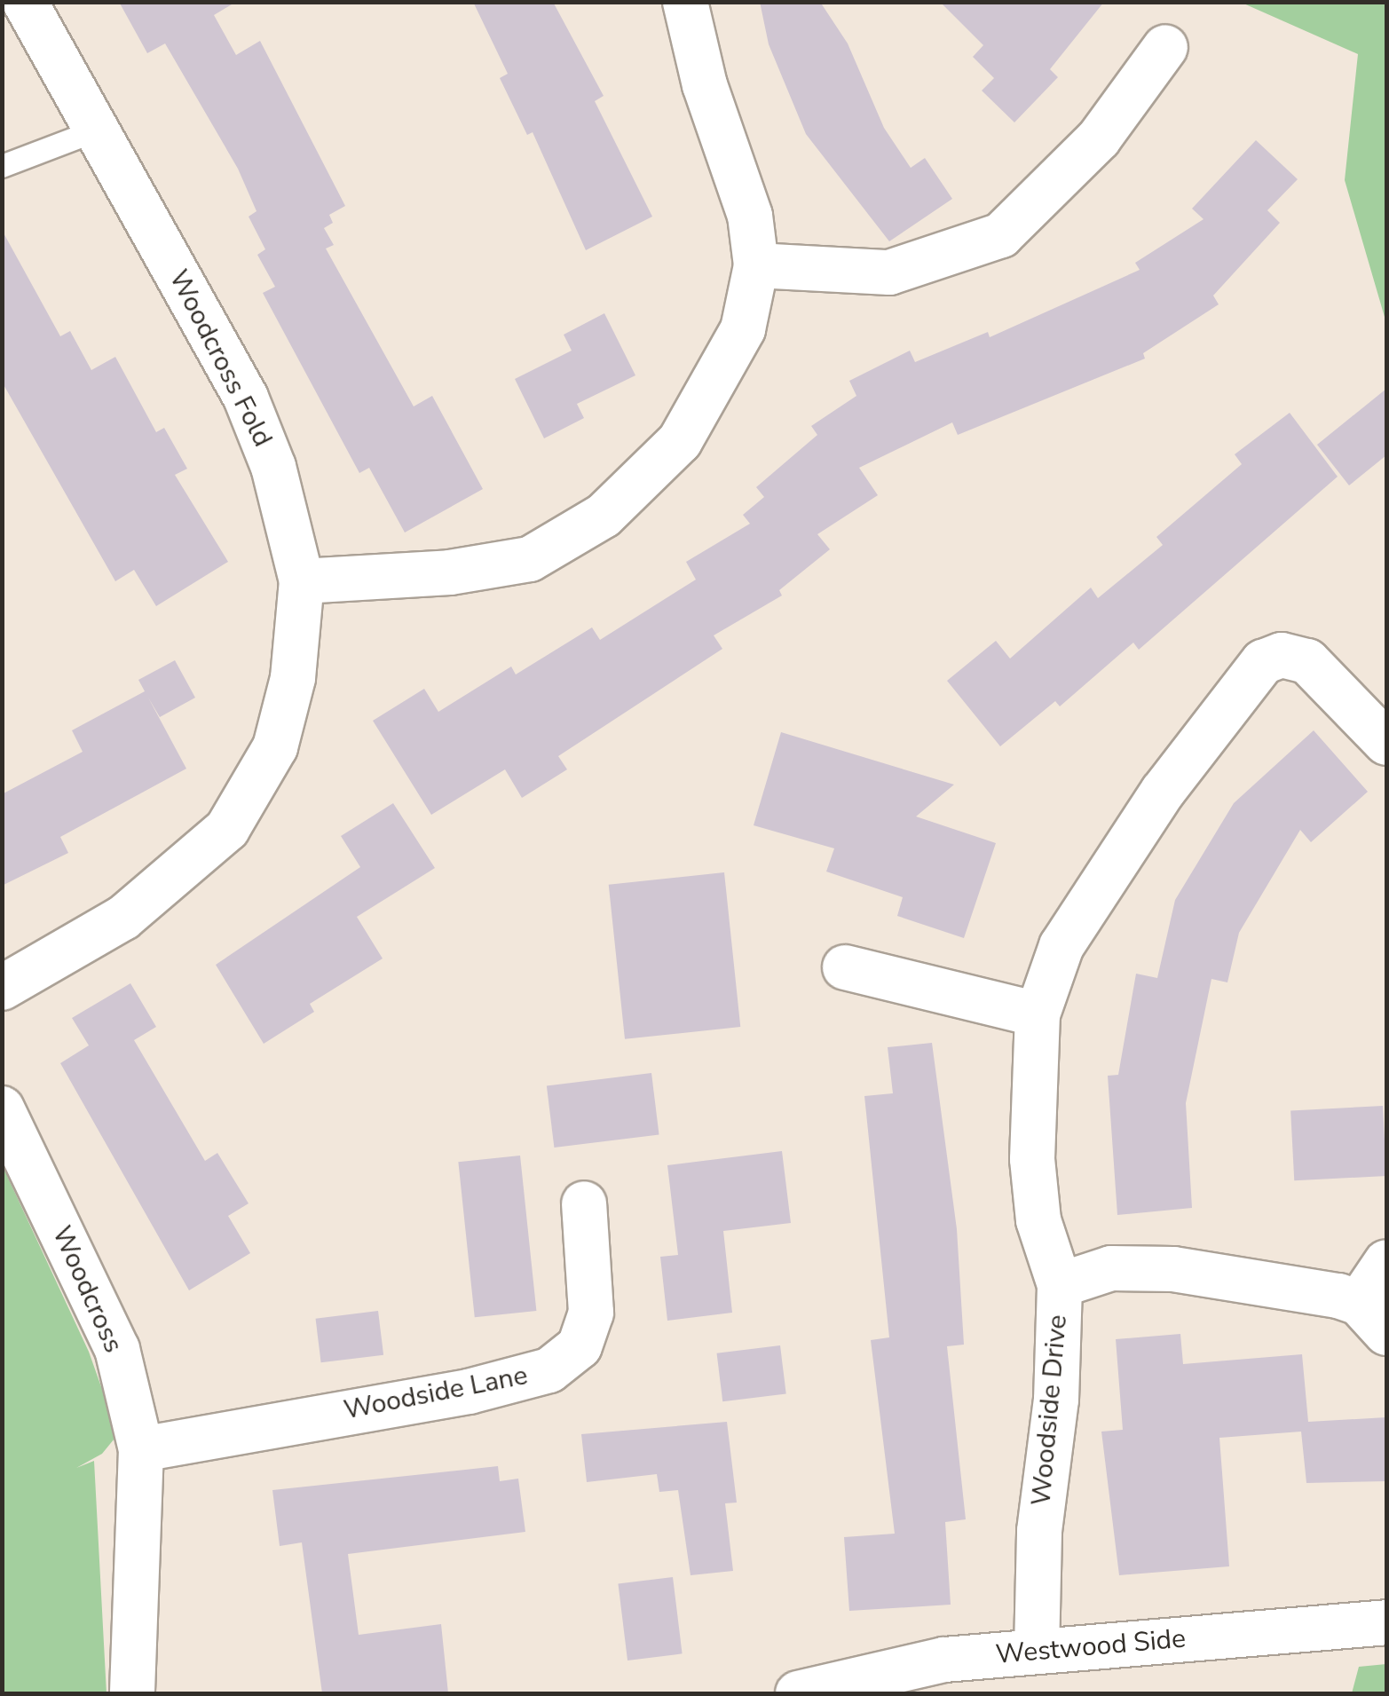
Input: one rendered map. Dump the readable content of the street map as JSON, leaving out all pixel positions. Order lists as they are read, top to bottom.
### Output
{
  "streets": {
    "street": [
      "Woodcross Fold",
      "Woodcross",
      "Woodside Lane",
      "Woodside Drive",
      "Westwood Side"
    ]
  },
  "crossings": [
    ["Woodcross", "Woodside Lane"],
    ["Woodside Drive", "Westwood Side"]
  ]
}
